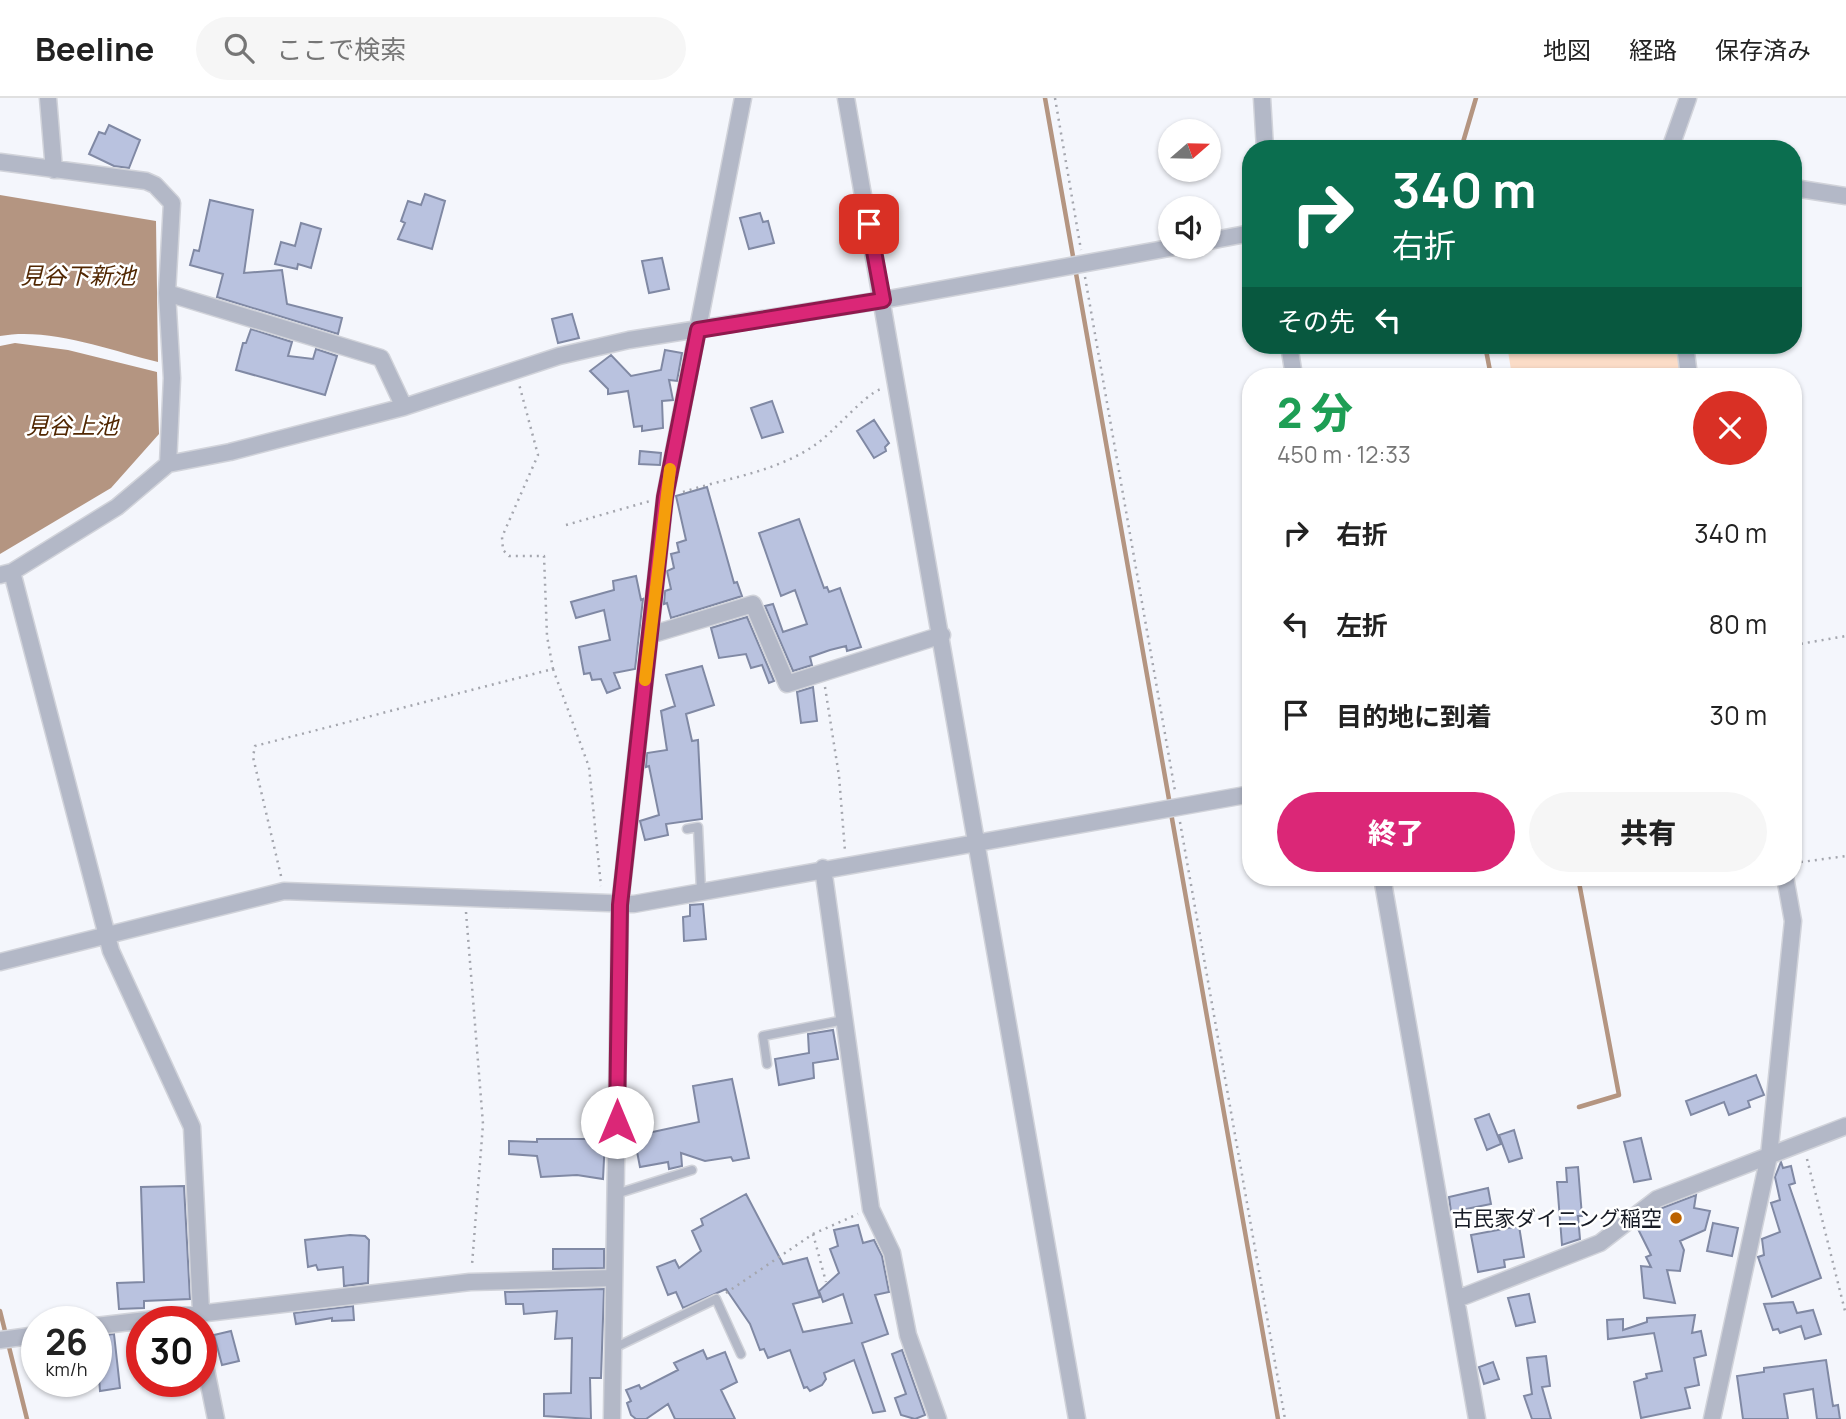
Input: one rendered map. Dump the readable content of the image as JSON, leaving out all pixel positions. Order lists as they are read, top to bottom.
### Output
{
  "water": ["見谷下新池", "見谷上池"],
  "places": ["古民家ダイニング稲空"],
  "north": "right",
  "page": {
    "header": "Beeline",
    "search": "ここで検索",
    "nav": ["地図", "経路", "保存済み"],
    "turn": ["340 m", "右折"],
    "then": "その先",
    "heading": ["2 分", "450 m · 12:33"],
    "list": [
      {
        "name": "右折",
        "value": "340 m"
      },
      {
        "name": "左折",
        "value": "80 m"
      },
      {
        "name": "目的地に到着",
        "value": "30 m"
      }
    ],
    "buttons": ["終了", "共有"],
    "speed": "26 km/h",
    "limit": "30"
  }
}
